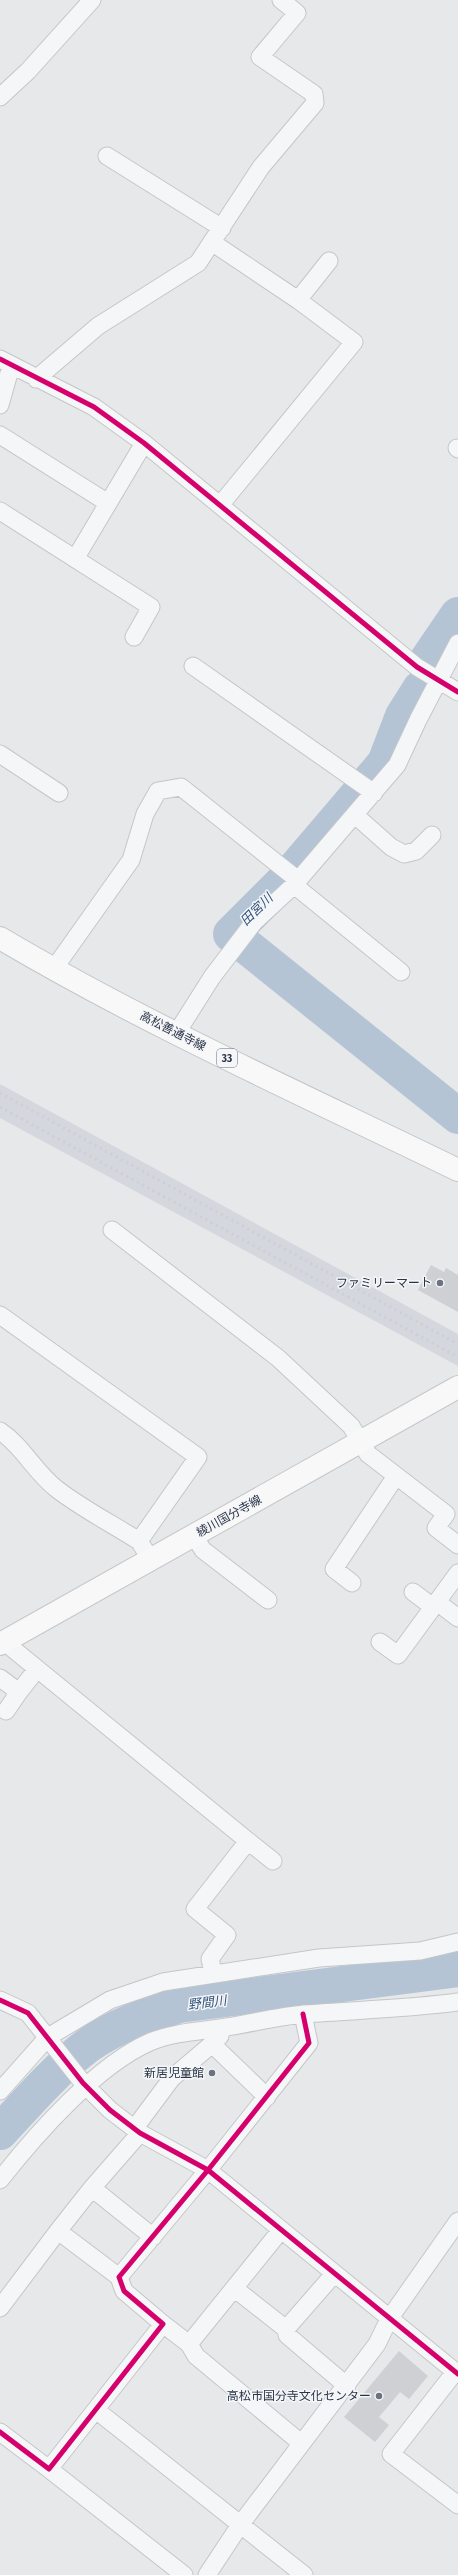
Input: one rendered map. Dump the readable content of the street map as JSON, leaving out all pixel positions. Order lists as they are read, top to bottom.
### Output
{
  "streets": {
    "main road": ["高松善通寺線", "33", "綾川国分寺線"]
  },
  "water": ["田宮川", "野間川"],
  "places": ["ファミリーマート", "新居児童館", "高松市国分寺文化センター"]
}
